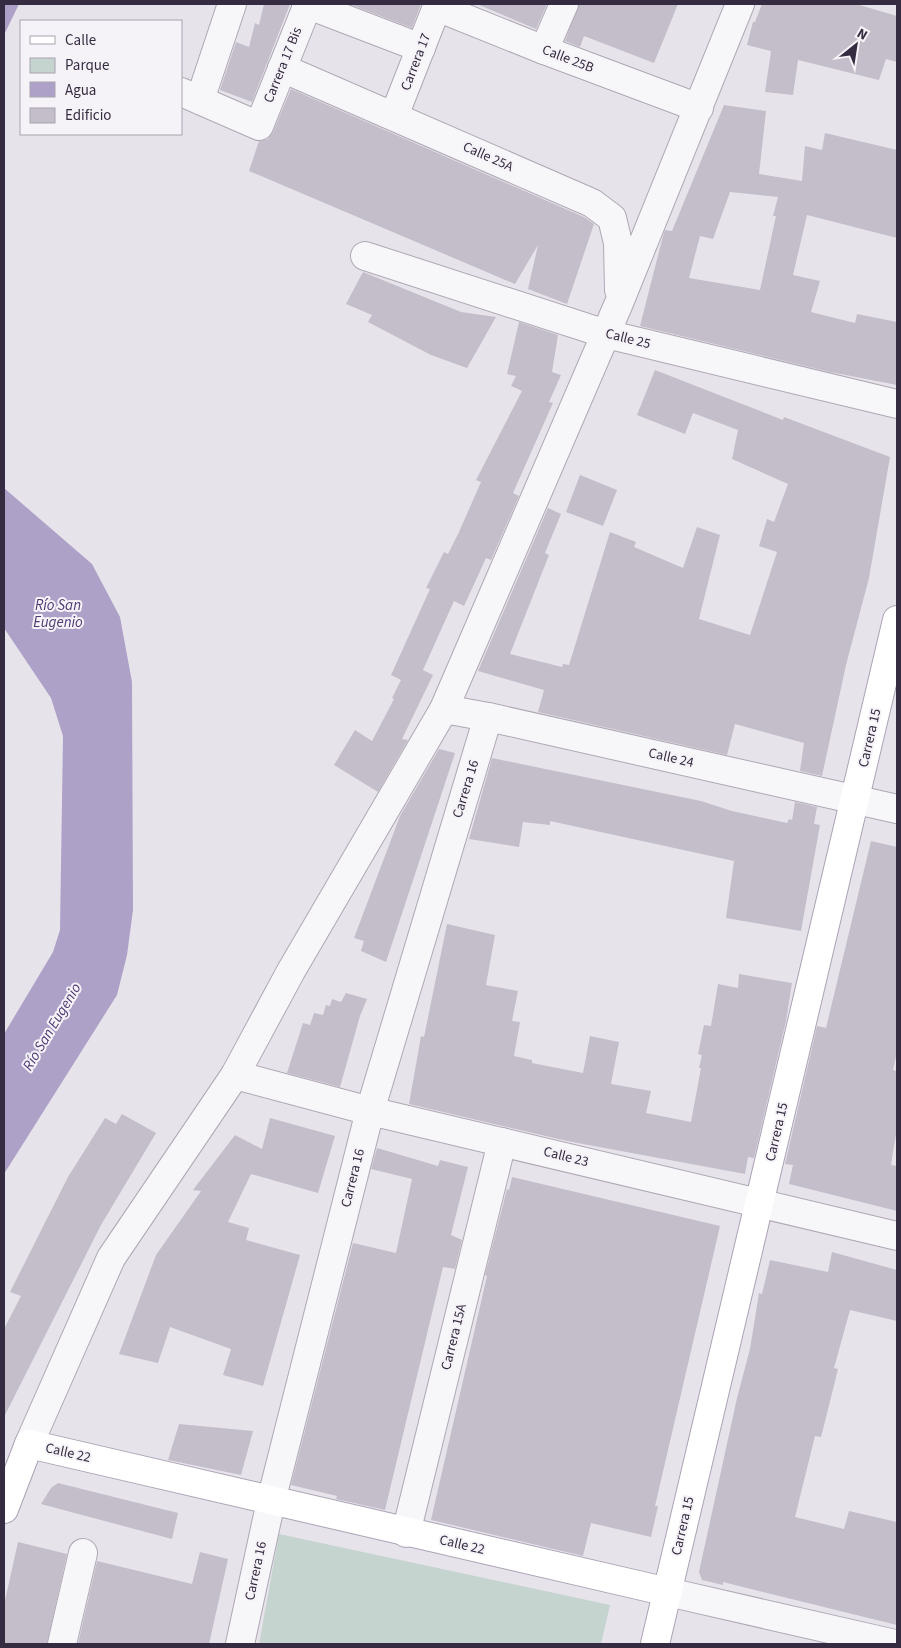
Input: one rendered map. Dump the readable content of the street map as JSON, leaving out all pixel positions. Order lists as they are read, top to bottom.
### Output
{
  "streets": {
    "main road": ["Carrera 15", "Calle 22"],
    "street": [
      "Calle 25B",
      "Carrera 17",
      "Carrera 17 Bis",
      "Calle 25A",
      "Calle 25",
      "Calle 24",
      "Carrera 16",
      "Calle 23",
      "Carrera 15A"
    ]
  },
  "crossings": [
    ["Calle 25B", "Carrera 17"],
    ["Carrera 17", "Calle 25A"],
    ["Carrera 17 Bis", "Calle 25A"],
    ["Carrera 15", "Calle 24"],
    ["Carrera 15", "Calle 23"],
    ["Carrera 15", "Calle 22"],
    ["Calle 24", "Carrera 16"],
    ["Carrera 16", "Calle 23"],
    ["Carrera 16", "Calle 22"],
    ["Calle 23", "Carrera 15A"],
    ["Carrera 15A", "Calle 22"]
  ],
  "water": ["Río San Eugenio"],
  "legend": [
    "Calle",
    "Parque",
    "Agua",
    "Edificio"
  ],
  "north": "top right"
}
